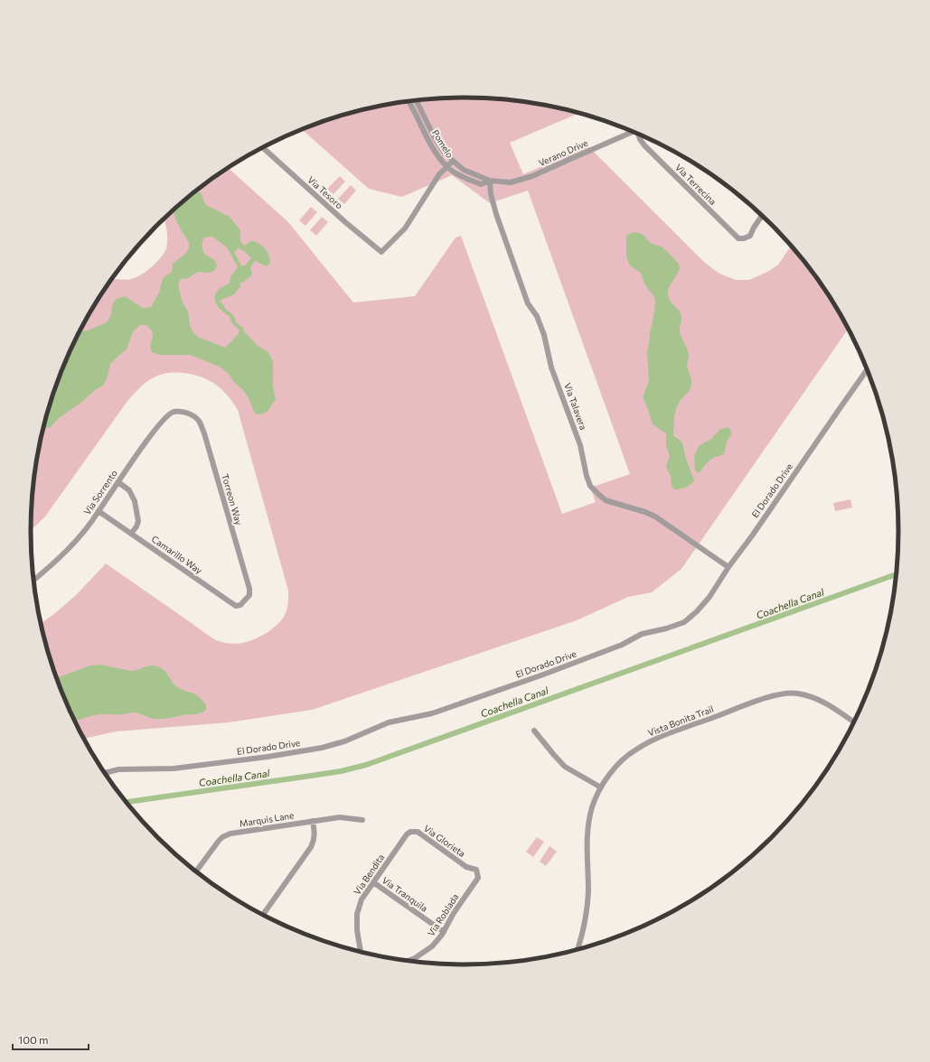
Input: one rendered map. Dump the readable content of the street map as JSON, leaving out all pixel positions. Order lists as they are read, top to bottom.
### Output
{
  "streets": {
    "street": [
      "Pomelo",
      "Verano Drive",
      "Via Terrecina",
      "Via Tesoro",
      "Via Talavera",
      "El Dorado Drive",
      "Via Sorrento",
      "Torreon Way",
      "Camarillo Way",
      "Vista Bonita Trail",
      "Marquis Lane",
      "Via Glorieta",
      "Via Bendita",
      "Via Tranquila",
      "Via Roblada"
    ]
  },
  "crossings": [
    ["Pomelo", "Verano Drive"],
    ["Pomelo", "Via Tesoro"],
    ["Pomelo", "Via Talavera"],
    ["Verano Drive", "Via Talavera"],
    ["Via Talavera", "El Dorado Drive"],
    ["Via Sorrento", "Torreon Way"],
    ["Via Sorrento", "Camarillo Way"],
    ["Torreon Way", "Camarillo Way"],
    ["Via Glorieta", "Via Bendita"],
    ["Via Glorieta", "Via Roblada"],
    ["Via Bendita", "Via Tranquila"],
    ["Via Tranquila", "Via Roblada"]
  ],
  "water": ["Coachella Canal"],
  "scale_bar": "100 m"
}
